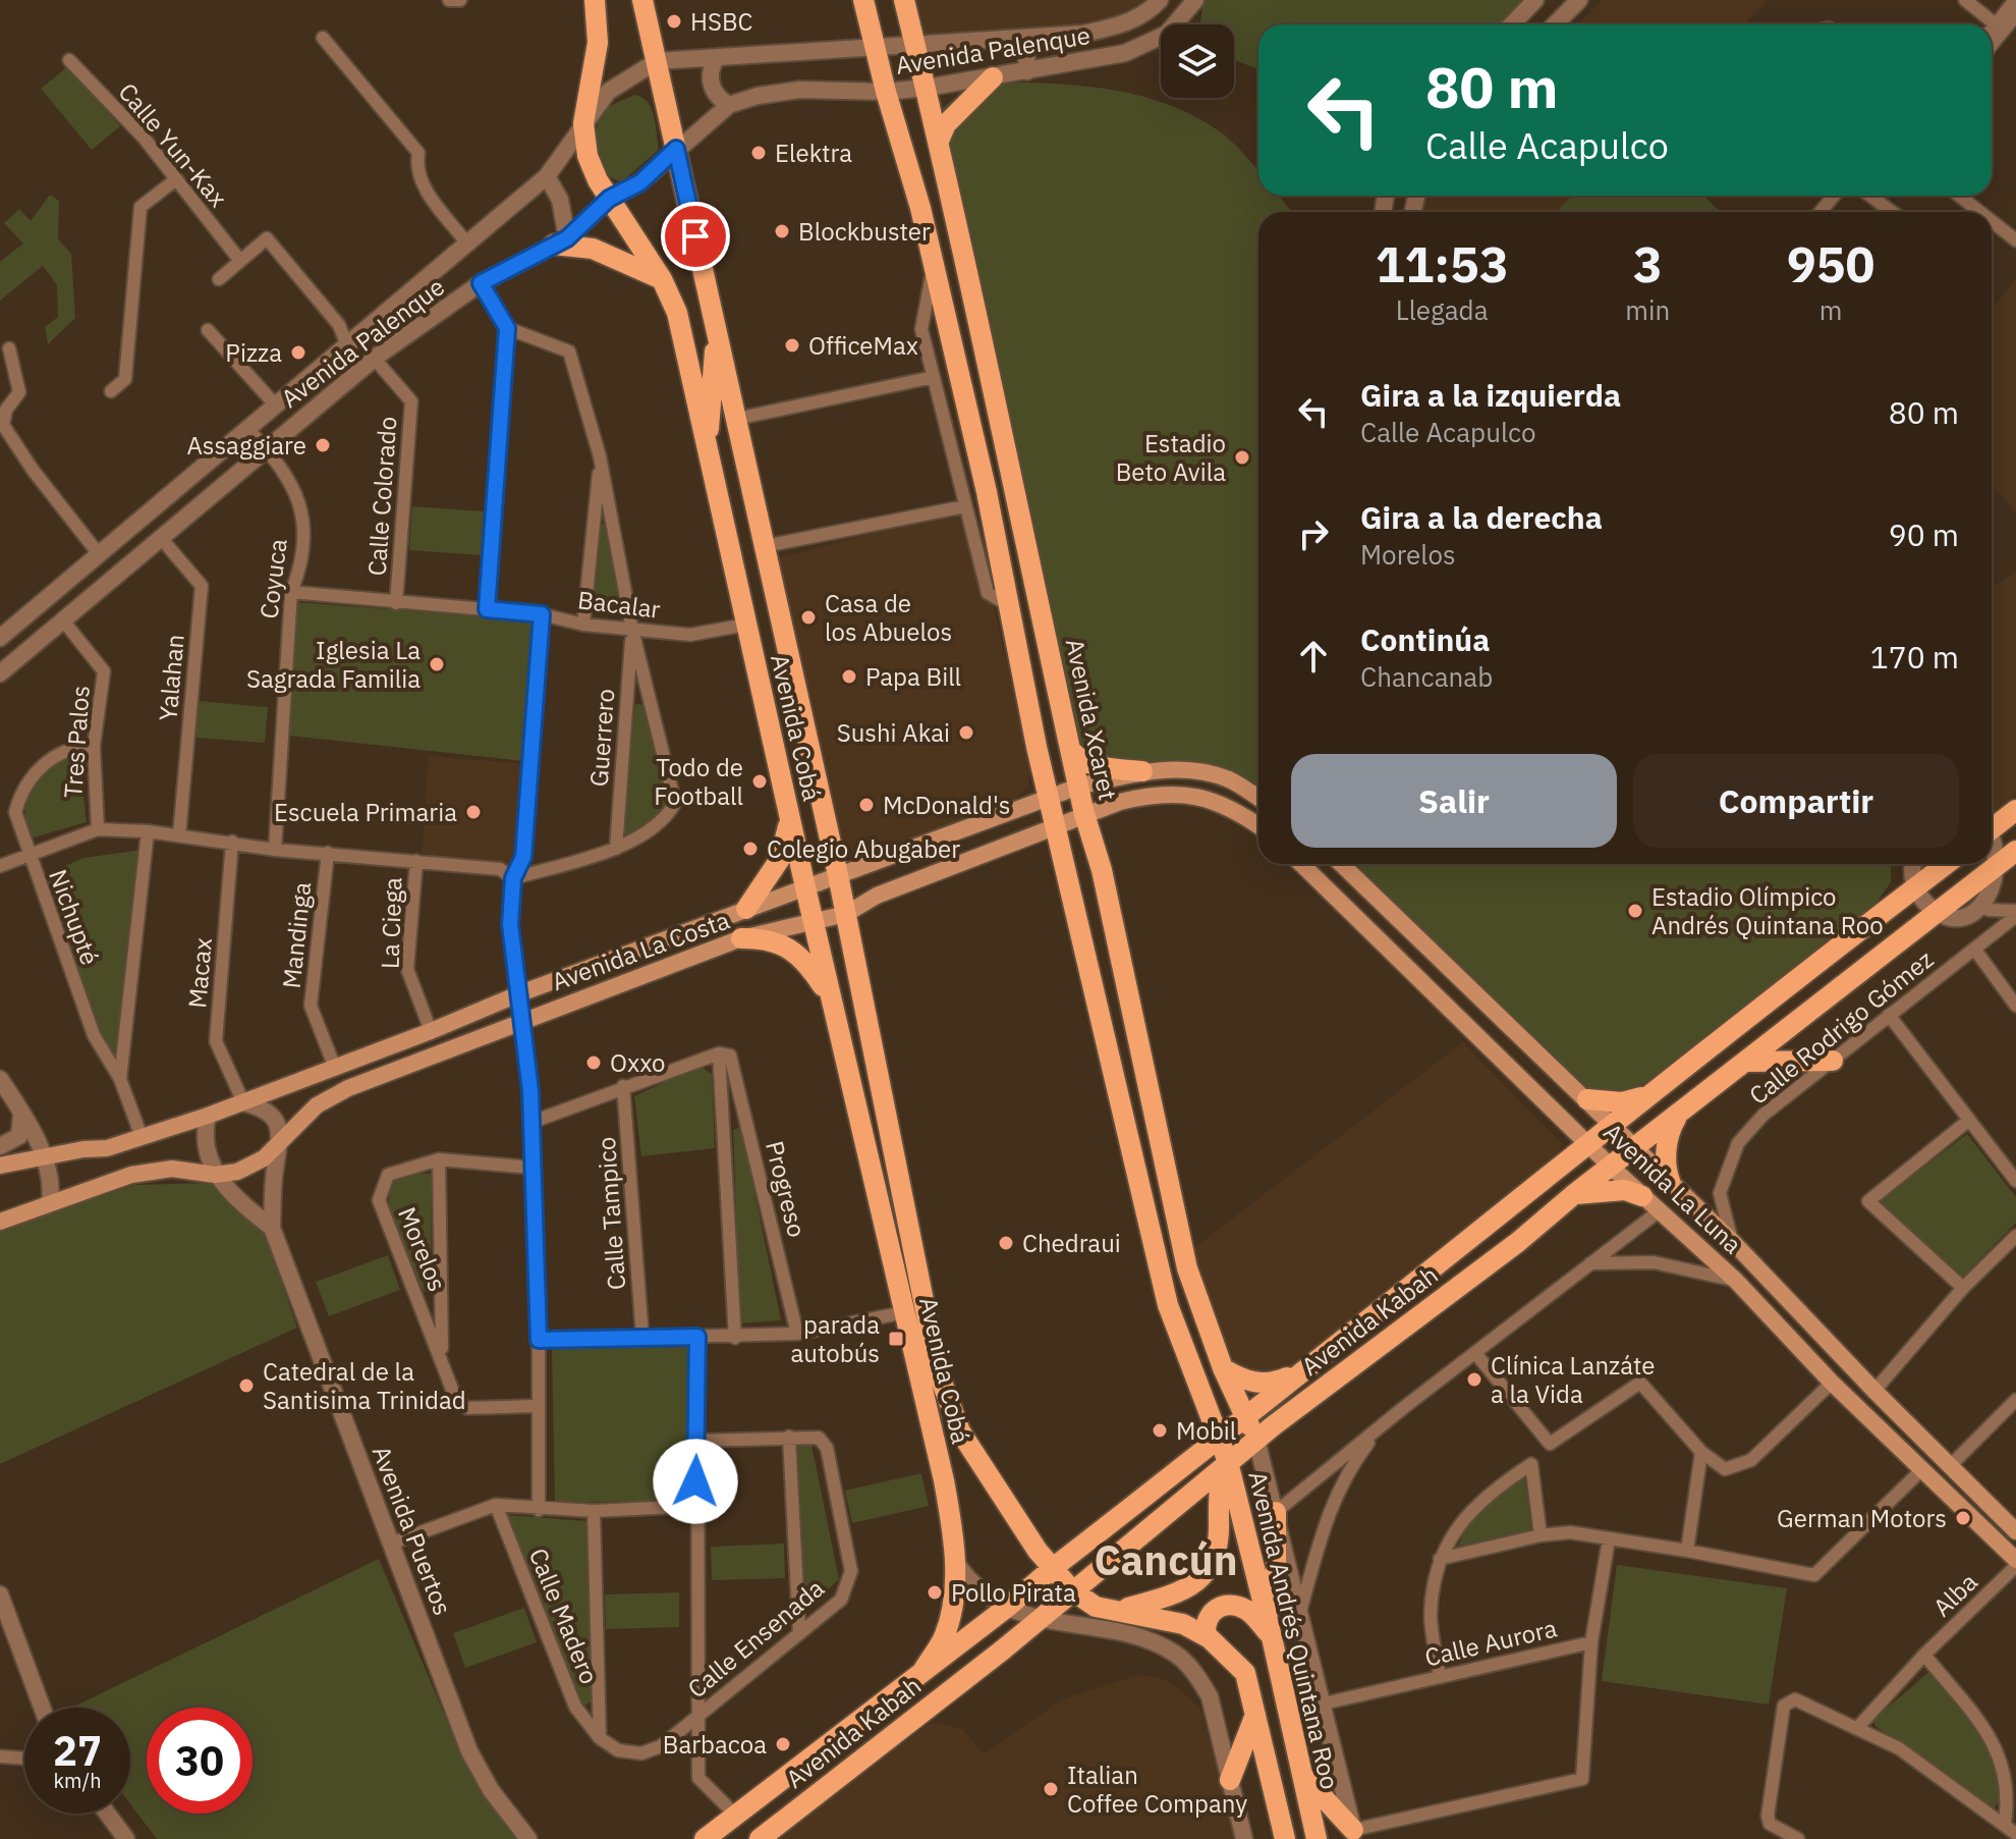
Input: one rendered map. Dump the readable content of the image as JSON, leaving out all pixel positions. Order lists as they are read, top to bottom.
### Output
{
  "streets": {
    "main road": [
      "Avenida Xcaret",
      "Avenida Cobá",
      "Avenida La Costa",
      "Avenida La Luna",
      "Avenida Kabah",
      "Avenida Andrés Quintana Roo"
    ],
    "street": [
      "Avenida Palenque",
      "Calle Yun-Kax",
      "Calle Colorado",
      "Coyuca",
      "Bacalar",
      "Yalahan",
      "Guerrero",
      "Tres Palos",
      "Nichupté",
      "La Ciega",
      "Mandinga",
      "Macax",
      "Calle Rodrigo Gómez",
      "Progreso",
      "Calle Tampico",
      "Morelos",
      "Avenida Puertos",
      "Alba",
      "Calle Madero",
      "Calle Ensenada",
      "Calle Aurora"
    ]
  },
  "crossings": [
    ["Avenida Palenque", "Calle Colorado"],
    ["Avenida Palenque", "Coyuca"],
    ["Avenida Palenque", "Yalahan"],
    ["Avenida Palenque", "Avenida Xcaret"],
    ["Avenida Palenque", "Avenida Cobá"],
    ["Avenida Palenque", "Tres Palos"],
    ["Calle Colorado", "Bacalar"],
    ["Coyuca", "Bacalar"],
    ["Bacalar", "Avenida Cobá"],
    ["Bacalar", "Guerrero"],
    ["Avenida Xcaret", "Avenida La Costa"],
    ["Avenida Xcaret", "Avenida Kabah"],
    ["Avenida Xcaret", "Avenida Andrés Quintana Roo"],
    ["Avenida Cobá", "Avenida La Costa"],
    ["Avenida Cobá", "Avenida Kabah"],
    ["Tres Palos", "Nichupté"],
    ["Nichupté", "Avenida La Costa"],
    ["La Ciega", "Avenida La Costa"],
    ["Mandinga", "Avenida La Costa"],
    ["Avenida La Costa", "Macax"],
    ["Avenida La Costa", "Avenida Puertos"],
    ["Macax", "Avenida Puertos"],
    ["Calle Rodrigo Gómez", "Avenida La Luna"],
    ["Avenida La Luna", "Avenida Kabah"],
    ["Avenida Kabah", "Avenida Andrés Quintana Roo"],
    ["Calle Madero", "Calle Ensenada"],
    ["Avenida Andrés Quintana Roo", "Calle Aurora"]
  ],
  "districts": ["Cancún"],
  "places": {
    "other": [
      "HSBC",
      "Elektra",
      "Blockbuster",
      "OfficeMax",
      "Pizza",
      "Assaggiare",
      "Estadio Beto Avila",
      "Casa de los Abuelos",
      "Iglesia La Sagrada Familia",
      "Papa Bill",
      "Sushi Akai",
      "Todo de Football",
      "McDonald's",
      "Escuela Primaria",
      "Colegio Abugaber",
      "Estadio Olímpico Andrés Quintana Roo",
      "Oxxo",
      "Chedraui",
      "Clínica Lanzáte a la Vida",
      "Catedral de la Santisima Trinidad",
      "Mobil",
      "German Motors",
      "Pollo Pirata",
      "Barbacoa",
      "Italian Coffee Company"
    ],
    "transit": ["parada autobús"]
  },
  "page": {
    "turn": ["80 m", "Calle Acapulco"],
    "eta": [
      "11:53",
      "Llegada",
      "3",
      "min",
      "950",
      "m"
    ],
    "list": [
      {
        "name": "Gira a la izquierda",
        "note": "Calle Acapulco",
        "value": "80 m"
      },
      {
        "name": "Gira a la derecha",
        "note": "Morelos",
        "value": "90 m"
      },
      {
        "name": "Continúa",
        "note": "Chancanab",
        "value": "170 m"
      }
    ],
    "buttons": ["Salir", "Compartir"],
    "speed": "27 km/h",
    "limit": "30"
  }
}
